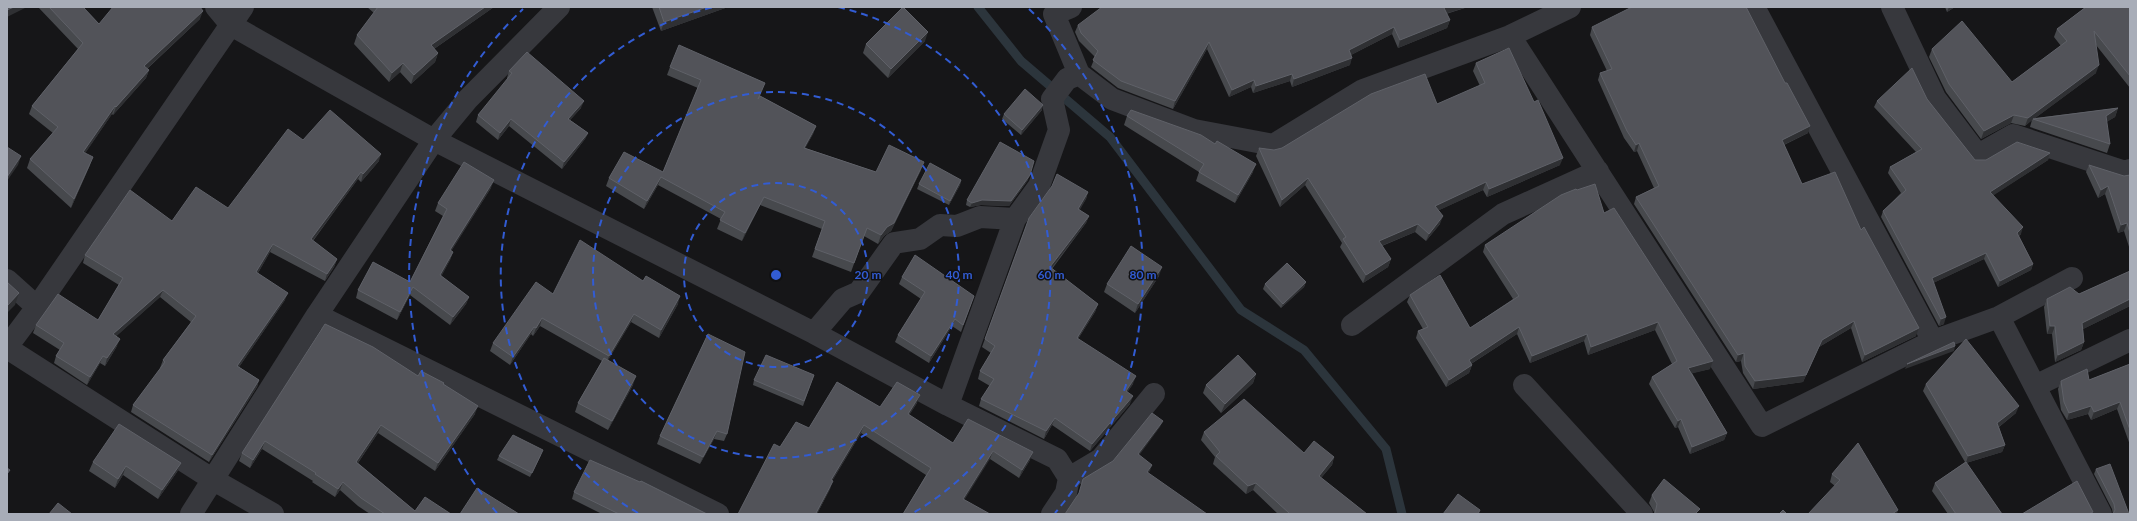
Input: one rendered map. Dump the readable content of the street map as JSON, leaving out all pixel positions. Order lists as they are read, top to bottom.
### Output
{
  "rings": [
    "20 m",
    "40 m",
    "60 m",
    "80 m"
  ]
}
